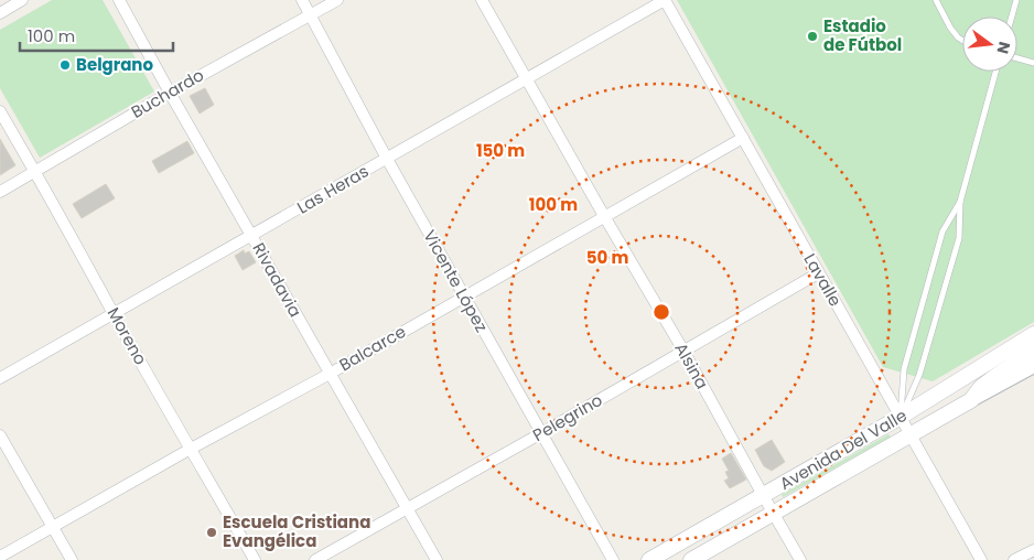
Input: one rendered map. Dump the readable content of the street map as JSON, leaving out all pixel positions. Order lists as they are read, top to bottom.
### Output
{
  "streets": {
    "main road": ["Avenida Del Valle"],
    "street": [
      "Buchardo",
      "Las Heras",
      "Rivadavia",
      "Lavalle",
      "Vicente López",
      "Moreno",
      "Balcarce",
      "Alsina",
      "Pelegrino"
    ]
  },
  "crossings": [
    ["Buchardo", "Rivadavia"],
    ["Buchardo", "Vicente López"],
    ["Buchardo", "Moreno"],
    ["Las Heras", "Rivadavia"],
    ["Las Heras", "Lavalle"],
    ["Las Heras", "Vicente López"],
    ["Las Heras", "Moreno"],
    ["Las Heras", "Alsina"],
    ["Rivadavia", "Balcarce"],
    ["Rivadavia", "Pelegrino"],
    ["Lavalle", "Balcarce"],
    ["Lavalle", "Pelegrino"],
    ["Lavalle", "Avenida Del Valle"],
    ["Vicente López", "Balcarce"],
    ["Vicente López", "Pelegrino"],
    ["Moreno", "Balcarce"],
    ["Balcarce", "Alsina"],
    ["Alsina", "Pelegrino"],
    ["Alsina", "Avenida Del Valle"]
  ],
  "places": ["Estadio de Fútbol", "Belgrano", "Escuela Cristiana Evangélica"],
  "scale_bar": "100 m",
  "north": "right",
  "rings": ["150 m", "100 m", "50 m"]
}
